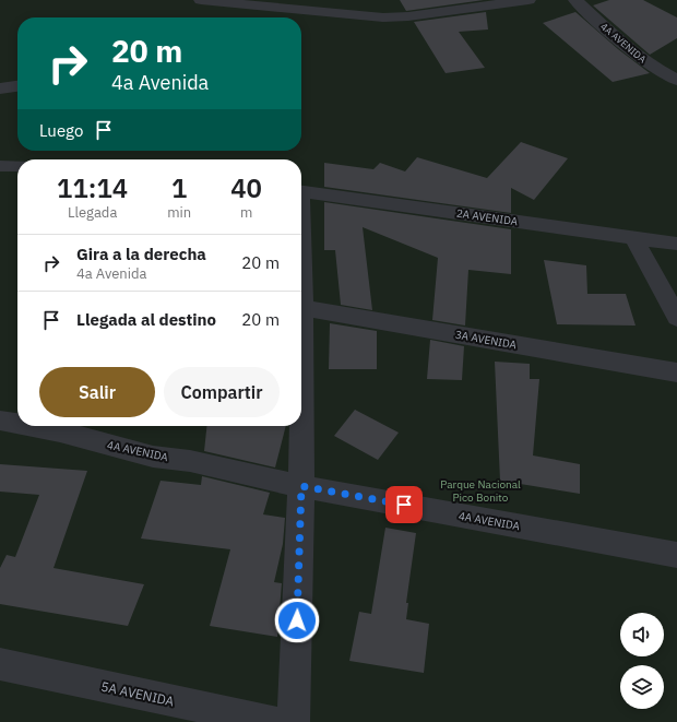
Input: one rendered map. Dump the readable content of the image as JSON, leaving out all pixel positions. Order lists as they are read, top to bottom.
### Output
{
  "streets": {
    "street": [
      "4A AVENIDA",
      "2A AVENIDA",
      "3A AVENIDA",
      "5A AVENIDA"
    ]
  },
  "parks": ["Parque Nacional Pico Bonito"],
  "page": {
    "turn": ["20 m", "4a Avenida"],
    "then": "Luego",
    "eta": [
      "11:14",
      "Llegada",
      "1",
      "min",
      "40",
      "m"
    ],
    "list": [
      {
        "name": "Gira a la derecha",
        "note": "4a Avenida",
        "value": "20 m"
      },
      {
        "name": "Llegada al destino",
        "value": "20 m"
      }
    ],
    "buttons": ["Salir", "Compartir"]
  }
}
